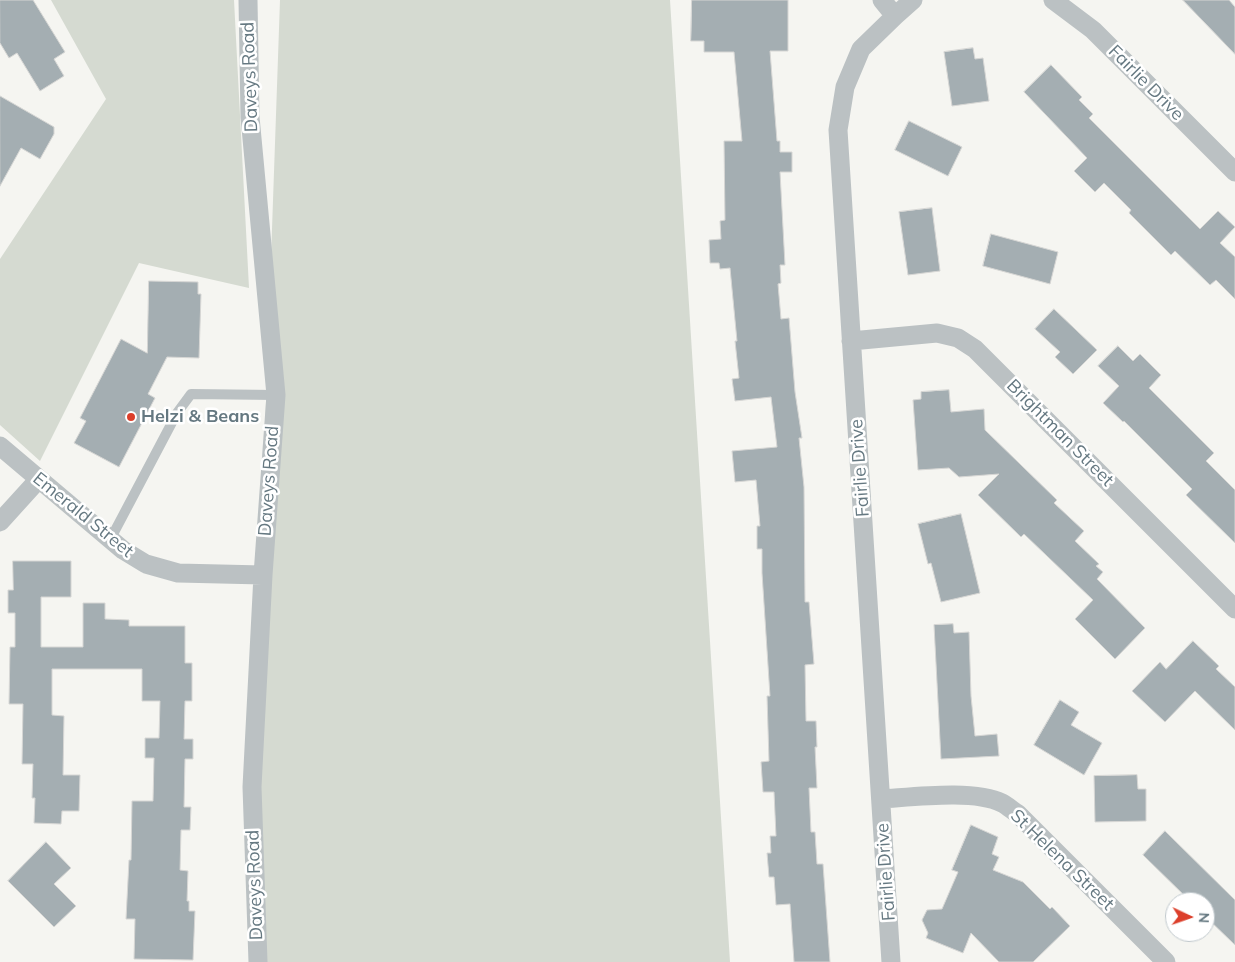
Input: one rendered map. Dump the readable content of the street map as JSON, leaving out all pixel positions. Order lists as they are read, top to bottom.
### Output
{
  "streets": {
    "street": [
      "Daveys Road",
      "Fairlie Drive",
      "Brightman Street",
      "Emerald Street",
      "St Helena Street"
    ]
  },
  "crossings": [
    ["Daveys Road", "Emerald Street"],
    ["Fairlie Drive", "Brightman Street"],
    ["Fairlie Drive", "St Helena Street"]
  ],
  "places": ["Helzi & Beans"],
  "north": "right"
}
